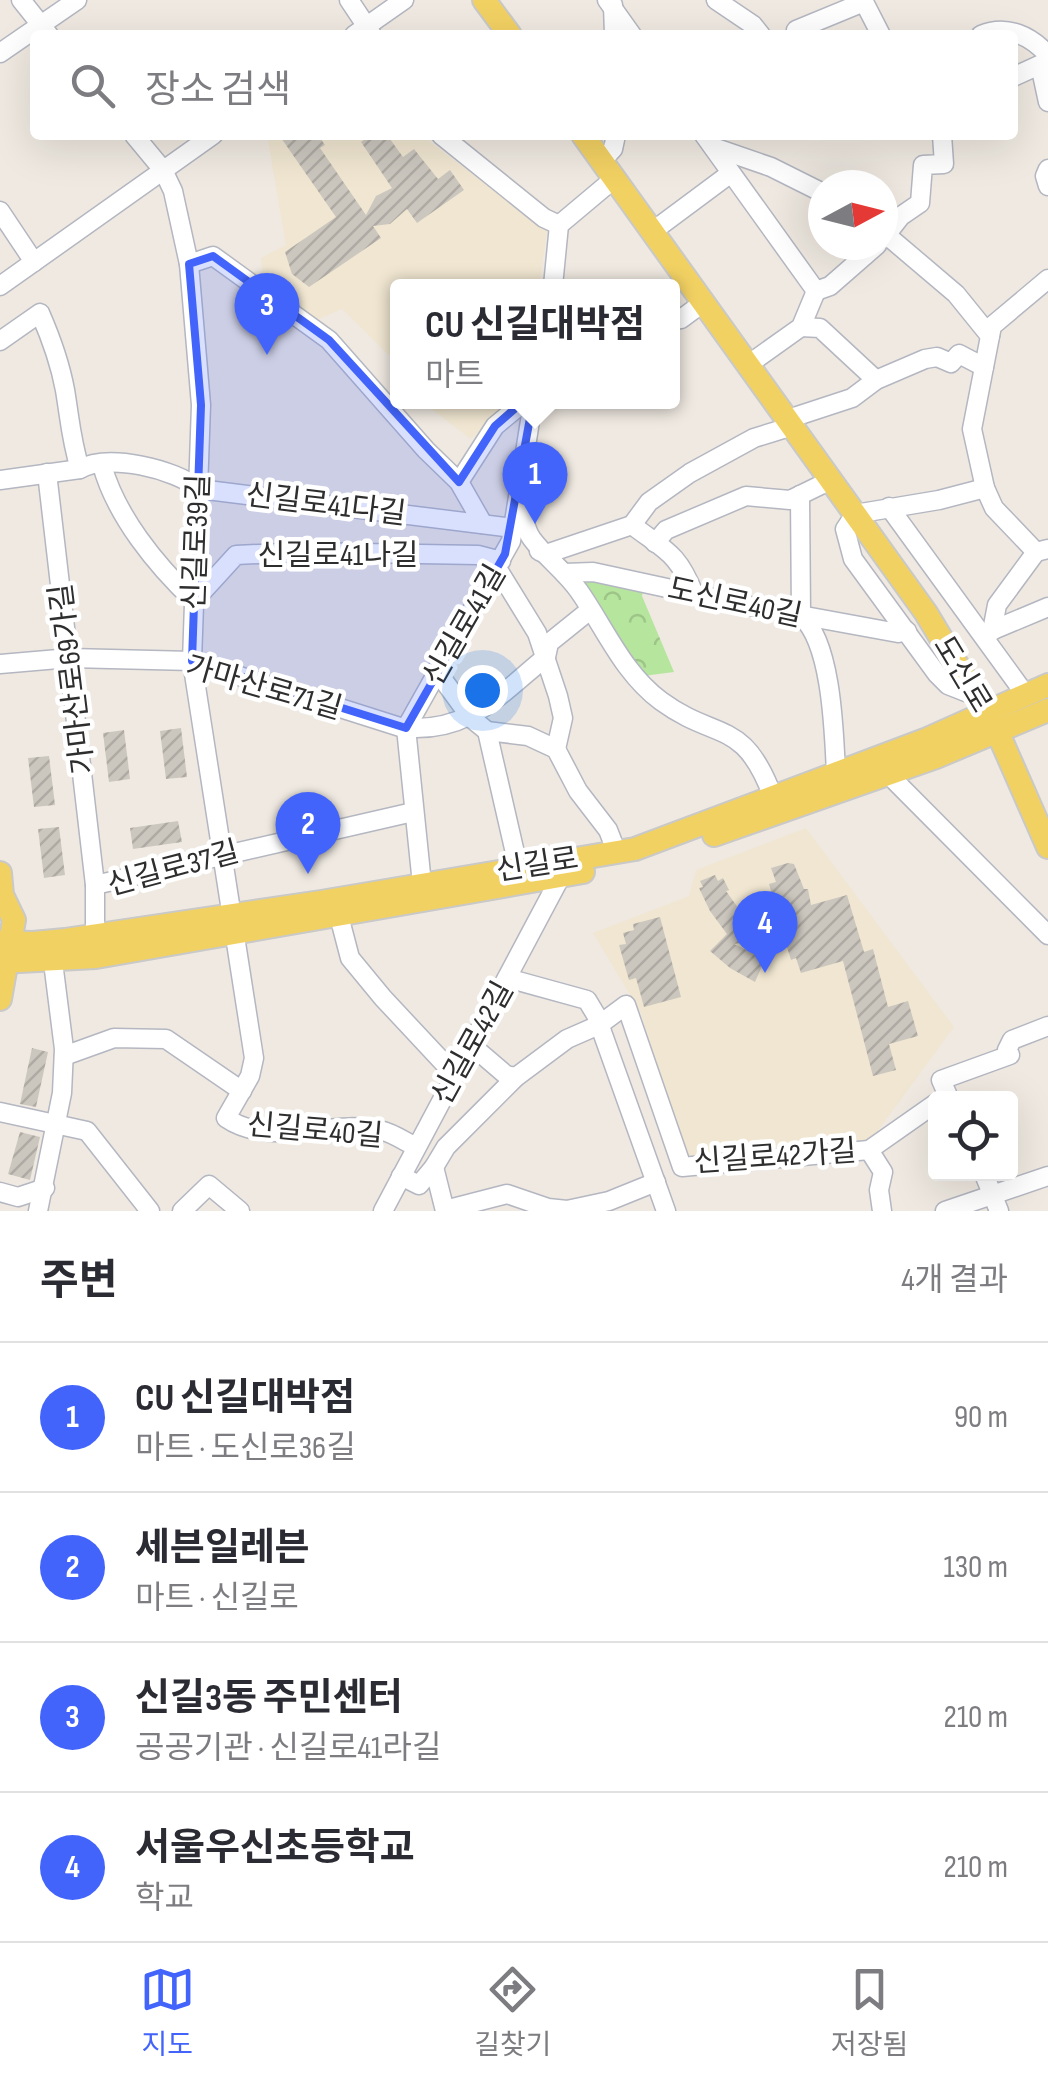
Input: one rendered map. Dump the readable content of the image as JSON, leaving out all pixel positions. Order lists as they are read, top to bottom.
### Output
{
  "streets": {
    "main road": ["도신로", "신길로"],
    "street": [
      "신길로41다길",
      "신길로39길",
      "신길로41나길",
      "도신로40길",
      "신길로41길",
      "가마산로69가길",
      "가마산로71길",
      "신길로37길",
      "신길로42길",
      "신길로40길",
      "신길로42가길"
    ]
  },
  "crossings": [
    ["신길로41다길", "신길로39길"],
    ["신길로41다길", "신길로41길"],
    ["신길로41다길", "가마산로69가길"],
    ["신길로39길", "신길로41나길"],
    ["신길로39길", "가마산로71길"],
    ["신길로39길", "신길로"],
    ["신길로39길", "신길로37길"],
    ["신길로39길", "신길로40길"],
    ["신길로41나길", "신길로41길"],
    ["신길로41길", "가마산로71길"],
    ["도신로", "신길로"],
    ["가마산로69가길", "가마산로71길"],
    ["가마산로69가길", "신길로37길"],
    ["신길로", "신길로37길"],
    ["신길로", "신길로42길"],
    ["신길로", "신길로40길"],
    ["신길로42길", "신길로40길"],
    ["신길로42길", "신길로42가길"]
  ],
  "north": "right",
  "page": {
    "search": "장소 검색",
    "pins": [
      "3",
      "1",
      "2",
      "4"
    ],
    "popup": ["CU 신길대박점", "마트"],
    "heading": ["주변", "4개 결과"],
    "list": [
      {
        "mark": "1",
        "name": "CU 신길대박점",
        "note": "마트 · 도신로36길",
        "value": "90 m"
      },
      {
        "mark": "2",
        "name": "세븐일레븐",
        "note": "마트 · 신길로",
        "value": "130 m"
      },
      {
        "mark": "3",
        "name": "신길3동 주민센터",
        "note": "공공기관 · 신길로41라길",
        "value": "210 m"
      },
      {
        "mark": "4",
        "name": "서울우신초등학교",
        "note": "학교",
        "value": "210 m"
      }
    ],
    "nav": ["지도", "길찾기", "저장됨"]
  }
}
